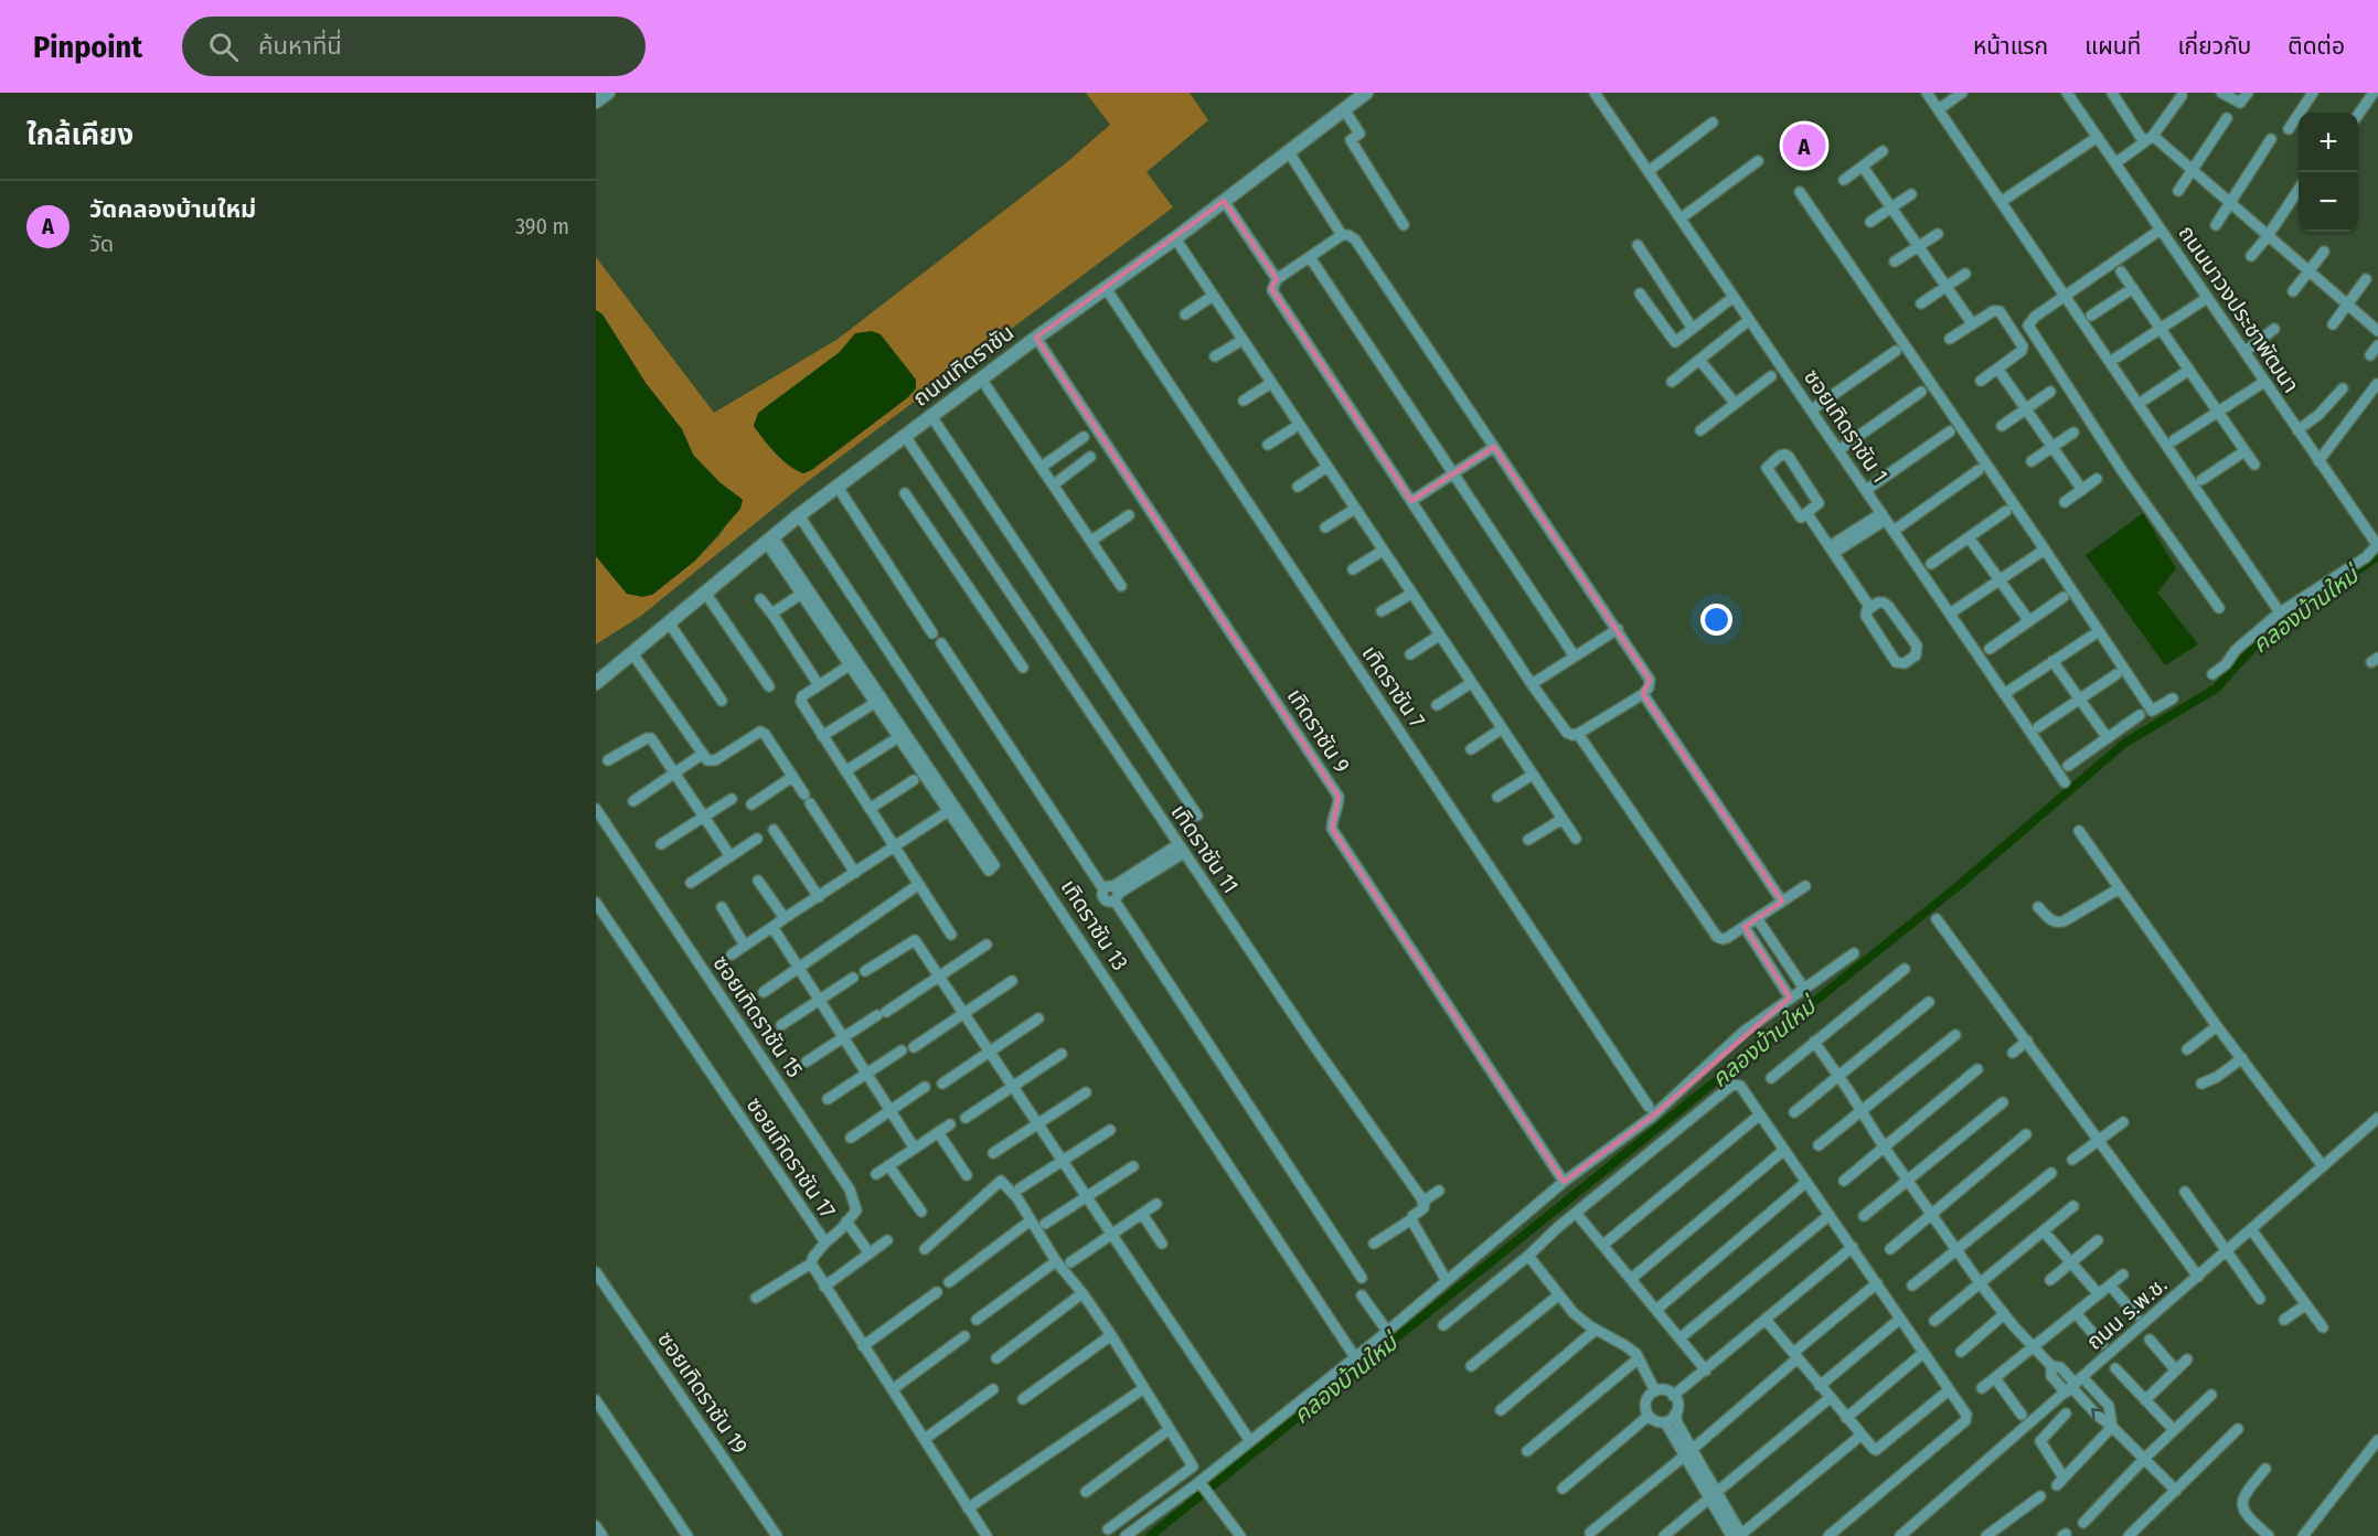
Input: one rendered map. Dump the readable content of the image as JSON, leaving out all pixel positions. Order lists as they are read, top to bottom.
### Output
{
  "streets": {
    "street": [
      "ถนนนาวงประชาพัฒนา",
      "ถนนเทิดราชัน",
      "ซอยเทิดราชัน 1",
      "เทิดราชัน 7",
      "เทิดราชัน 9",
      "เทิดราชัน 11",
      "เทิดราชัน 13",
      "ซอยเทิดราชัน 15",
      "ซอยเทิดราชัน 17",
      "ถนน ร.พ.ช.",
      "ซอยเทิดราชัน 19"
    ]
  },
  "crossings": [
    ["ถนนเทิดราชัน", "เทิดราชัน 7"],
    ["ถนนเทิดราชัน", "เทิดราชัน 9"],
    ["ถนนเทิดราชัน", "เทิดราชัน 11"],
    ["ถนนเทิดราชัน", "เทิดราชัน 13"]
  ],
  "water": ["คลองบ้านใหม่"],
  "page": {
    "header": "Pinpoint",
    "search": "ค้นหาที่นี่",
    "nav": [
      "หน้าแรก",
      "แผนที่",
      "เกี่ยวกับ",
      "ติดต่อ"
    ],
    "heading": "ใกล้เคียง",
    "map_buttons": ["+", "−"],
    "pins": "A",
    "list": [
      {
        "mark": "A",
        "name": "วัดคลองบ้านใหม่",
        "note": "วัด",
        "value": "390 m"
      }
    ]
  }
}
